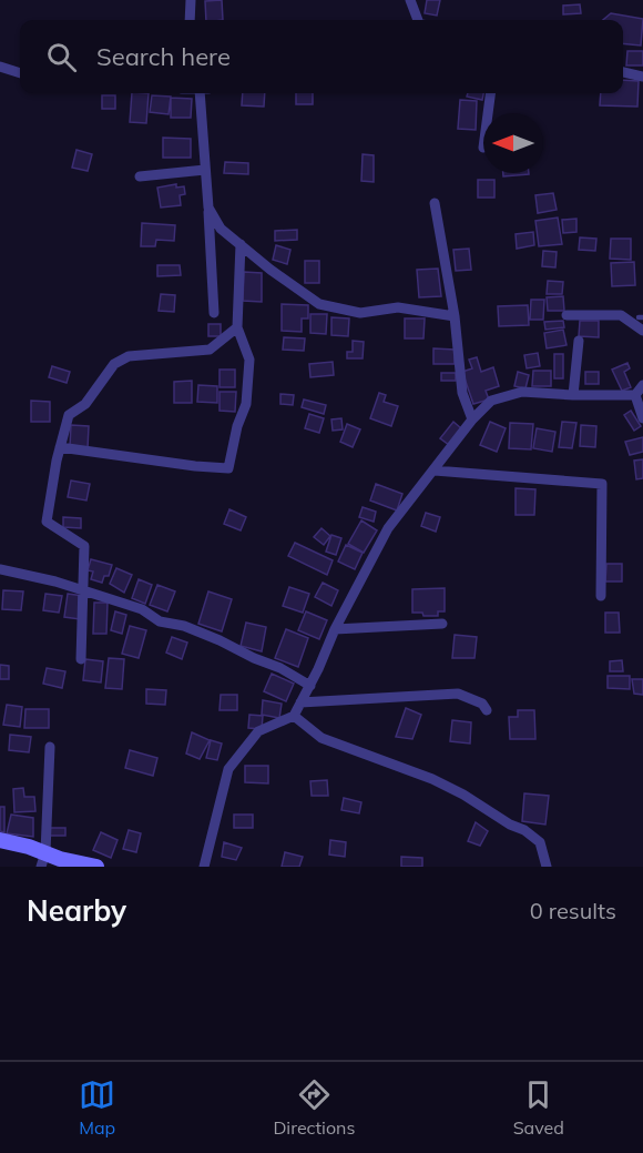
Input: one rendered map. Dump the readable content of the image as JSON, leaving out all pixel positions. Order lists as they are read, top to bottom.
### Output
{
  "north": "left",
  "page": {
    "search": "Search here",
    "heading": ["Nearby", "0 results"],
    "nav": ["Map", "Directions", "Saved"]
  }
}
